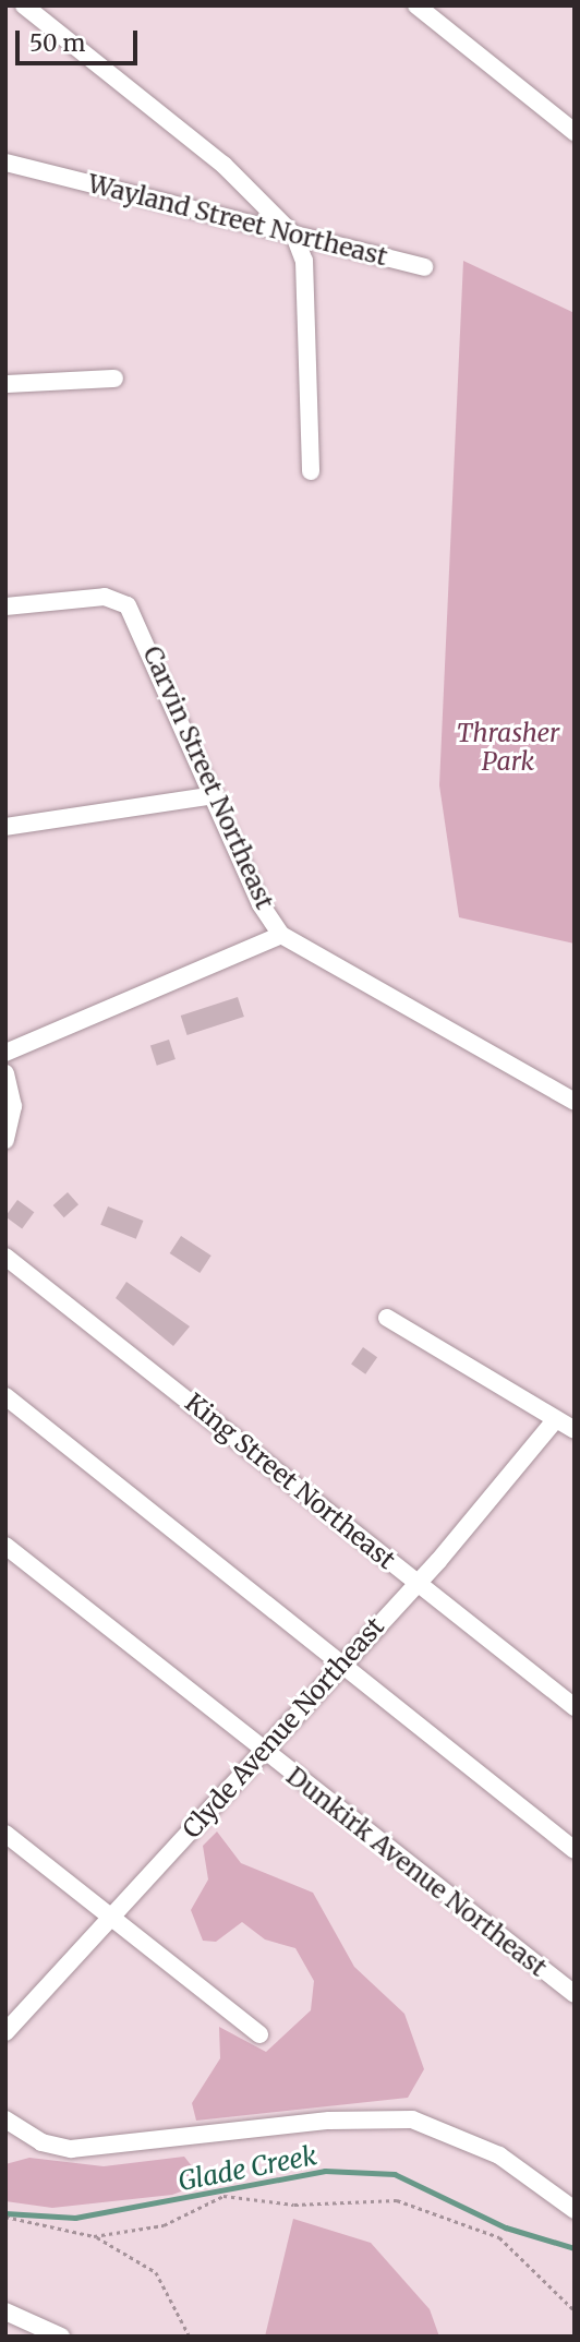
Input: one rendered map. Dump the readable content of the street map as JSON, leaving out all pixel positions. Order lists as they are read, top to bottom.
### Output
{
  "streets": {
    "street": [
      "Wayland Street Northeast",
      "Carvin Street Northeast",
      "King Street Northeast",
      "Clyde Avenue Northeast",
      "Dunkirk Avenue Northeast"
    ]
  },
  "crossings": [
    ["King Street Northeast", "Clyde Avenue Northeast"],
    ["Clyde Avenue Northeast", "Dunkirk Avenue Northeast"]
  ],
  "water": ["Glade Creek"],
  "parks": ["Thrasher Park"],
  "scale_bar": "50 m"
}
